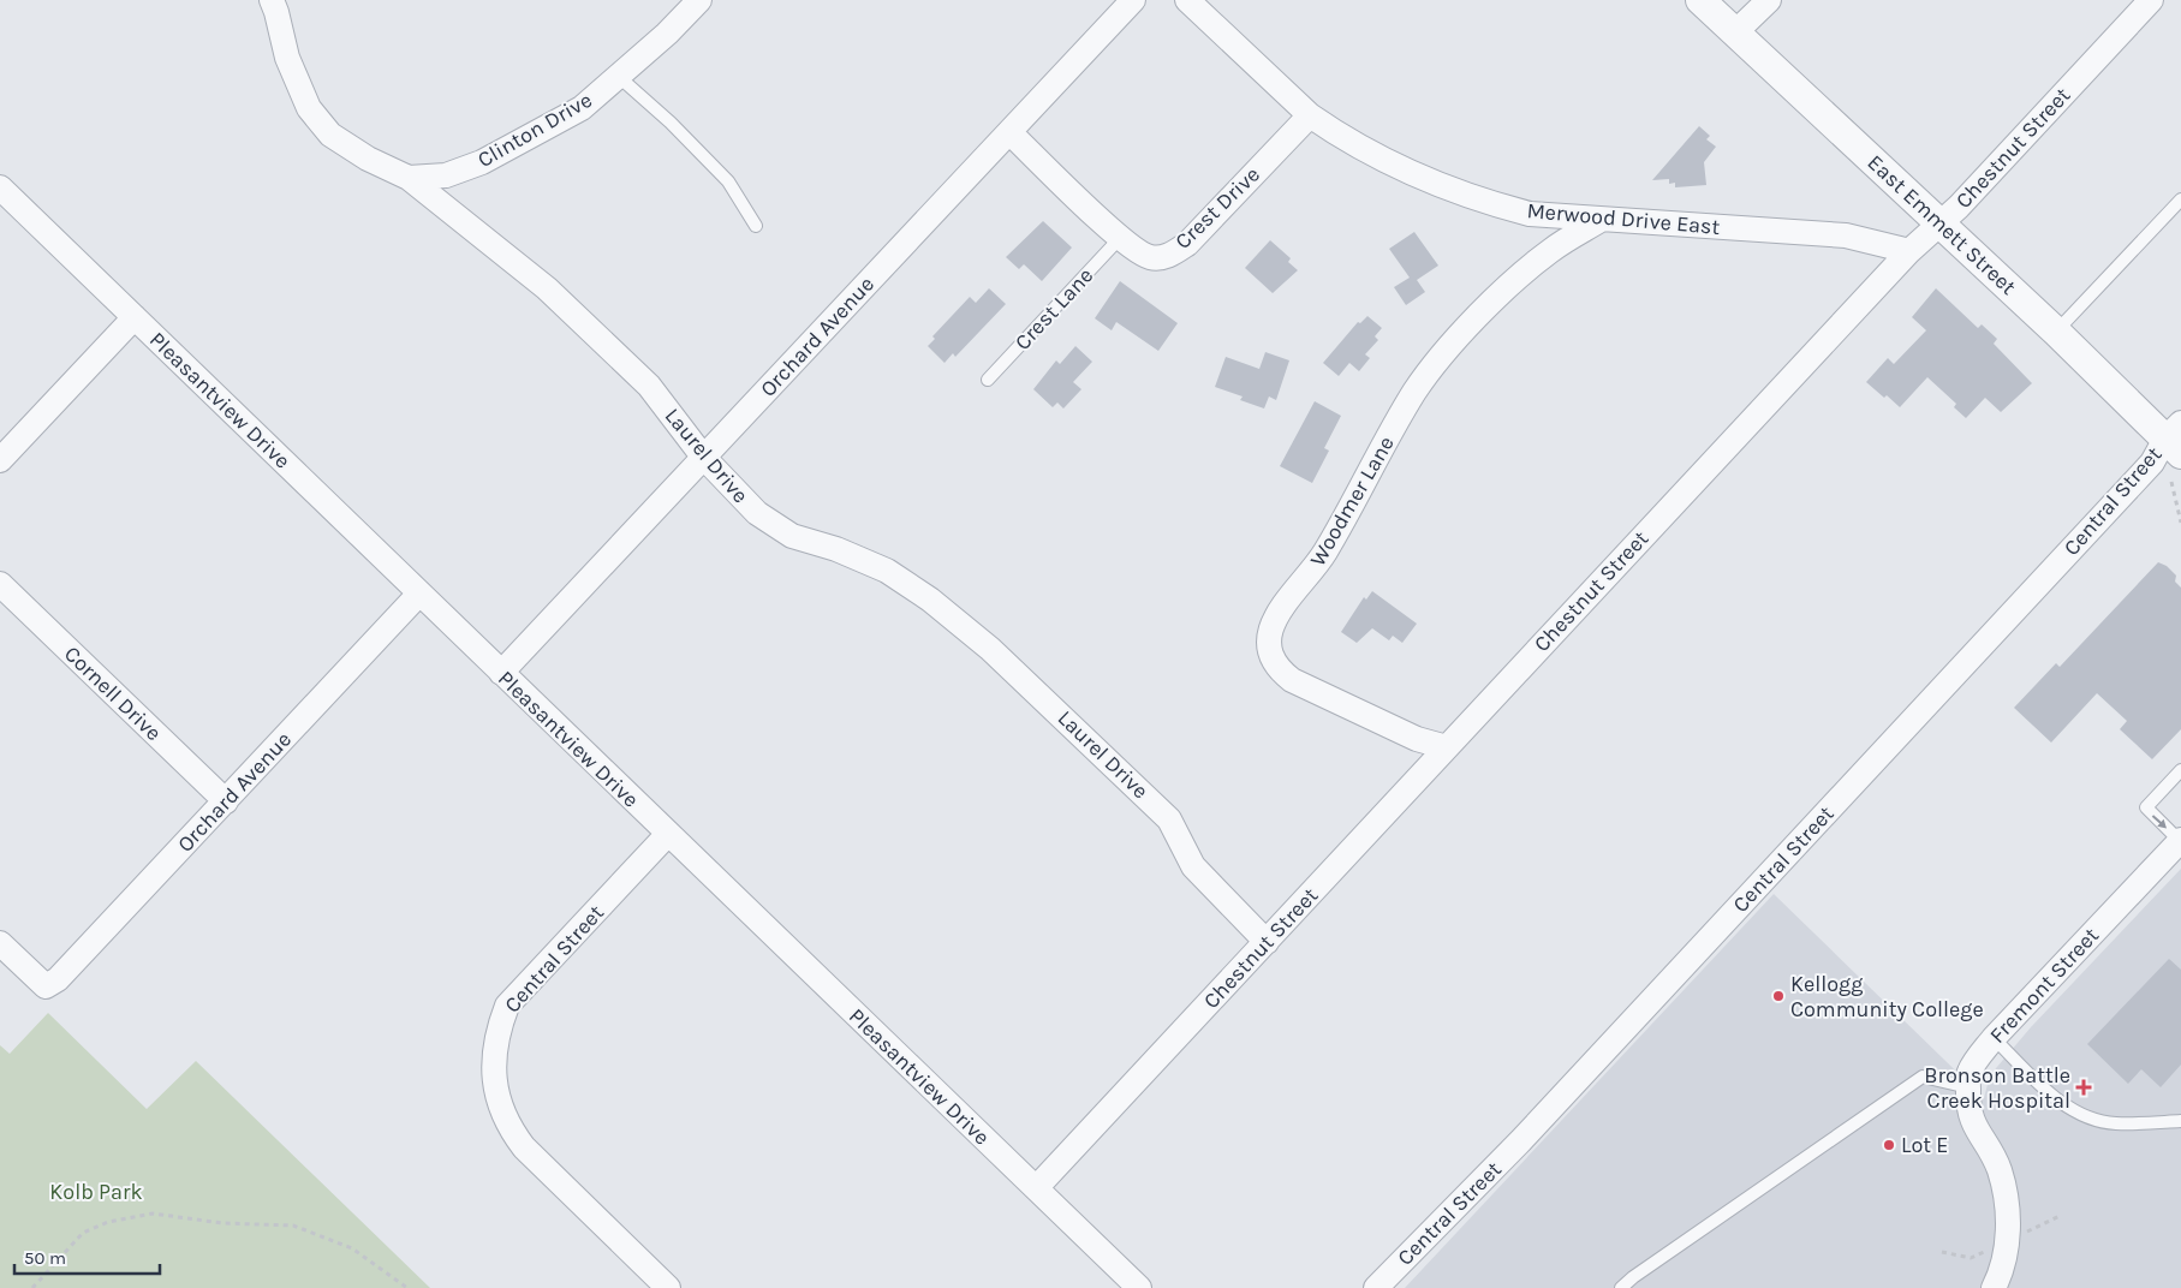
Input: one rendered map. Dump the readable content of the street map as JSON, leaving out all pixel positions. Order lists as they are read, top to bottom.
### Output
{
  "streets": {
    "street": [
      "Clinton Drive",
      "Chestnut Street",
      "Crest Drive",
      "Merwood Drive East",
      "East Emmett Street",
      "Orchard Avenue",
      "Pleasantview Drive",
      "Laurel Drive",
      "Woodmer Lane",
      "Central Street",
      "Cornell Drive",
      "Fremont Street"
    ],
    "lane": ["Crest Lane"]
  },
  "crossings": [
    ["Clinton Drive", "Laurel Drive"],
    ["Chestnut Street", "Merwood Drive East"],
    ["Chestnut Street", "East Emmett Street"],
    ["Chestnut Street", "Pleasantview Drive"],
    ["Chestnut Street", "Laurel Drive"],
    ["Chestnut Street", "Woodmer Lane"],
    ["Crest Drive", "Merwood Drive East"],
    ["Crest Drive", "Crest Lane"],
    ["Crest Drive", "Orchard Avenue"],
    ["Merwood Drive East", "Woodmer Lane"],
    ["East Emmett Street", "Central Street"],
    ["Orchard Avenue", "Pleasantview Drive"],
    ["Orchard Avenue", "Laurel Drive"],
    ["Orchard Avenue", "Cornell Drive"],
    ["Pleasantview Drive", "Central Street"]
  ],
  "parks": ["Kolb Park"],
  "places": {
    "other": ["Kellogg Community College", "Lot E"],
    "health": ["Bronson Battle Creek Hospital"]
  },
  "scale_bar": "50 m"
}
